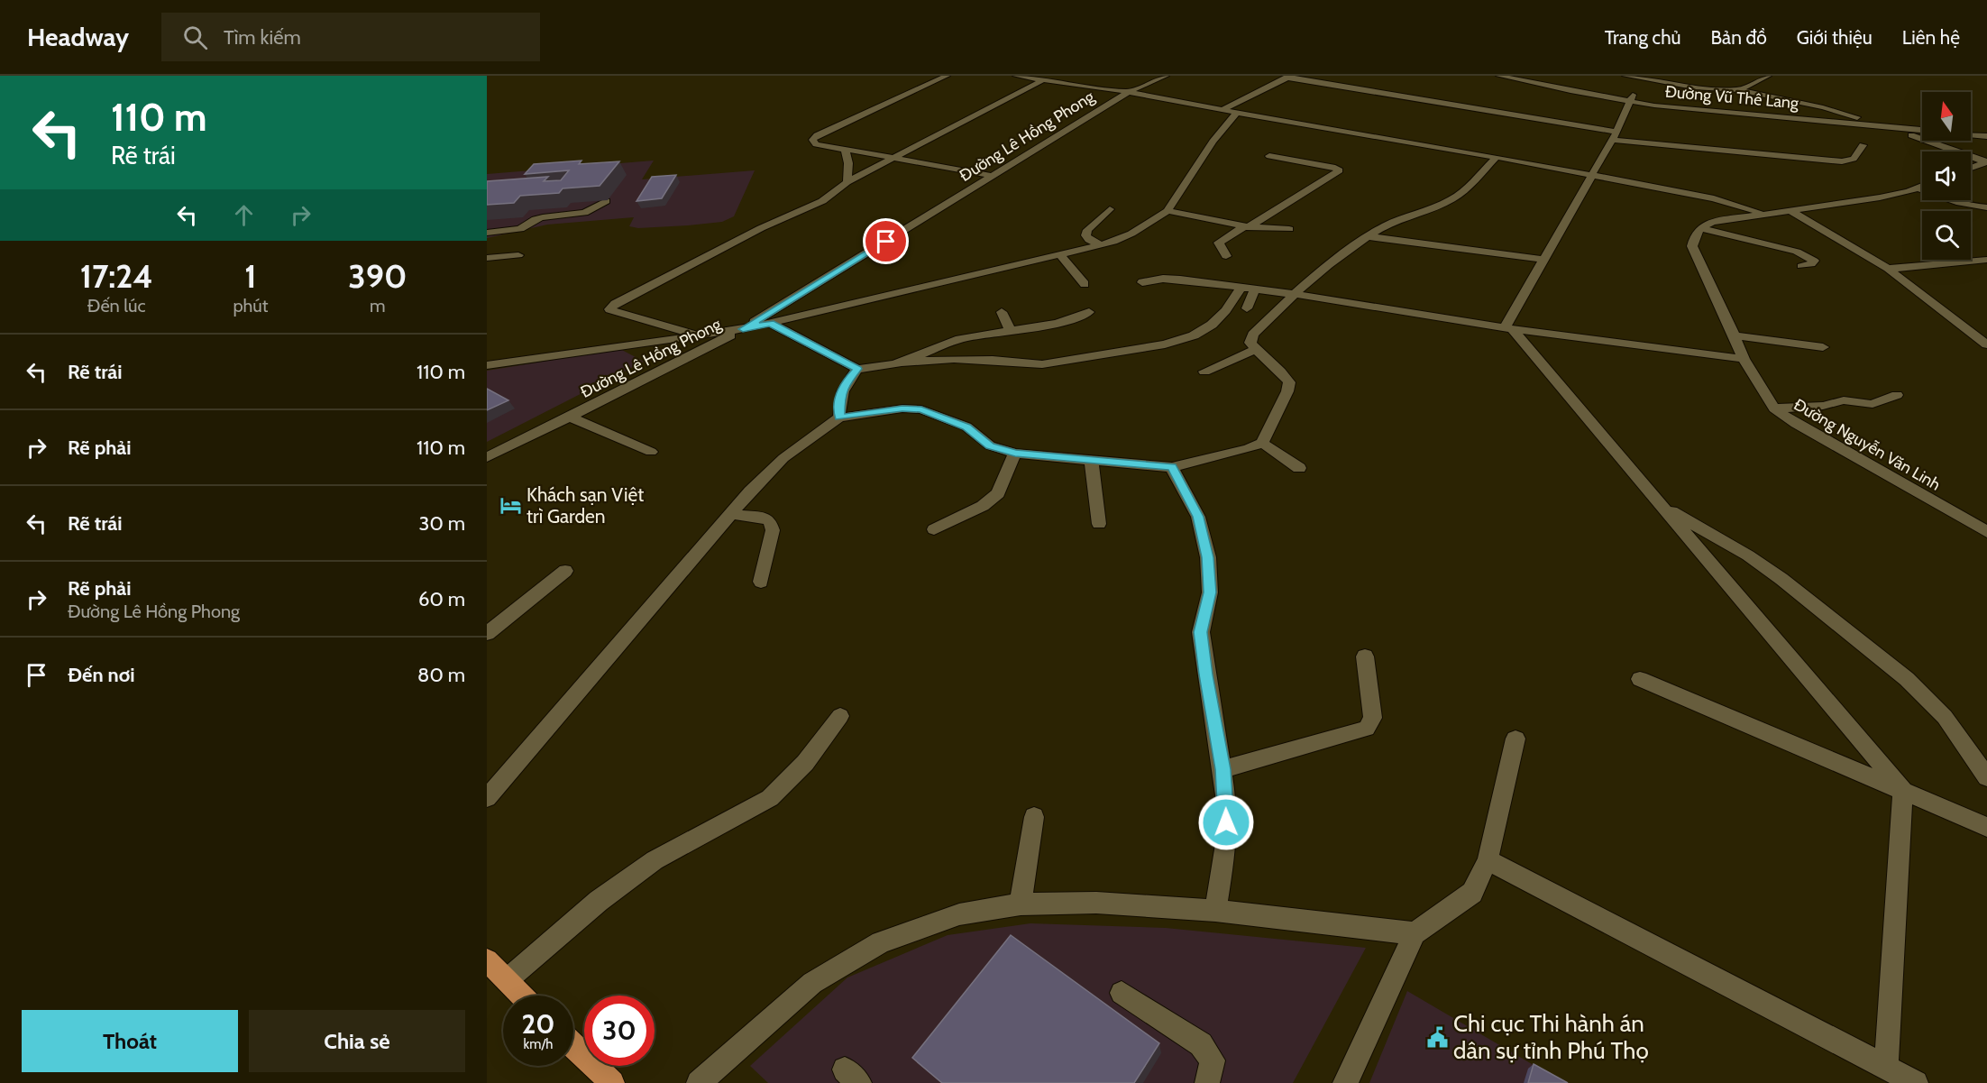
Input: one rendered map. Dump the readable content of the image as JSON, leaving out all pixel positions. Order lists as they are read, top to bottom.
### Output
{
  "streets": {
    "street": ["Đường Vũ Thê Lang", "Đường Lê Hồng Phong", "Đường Nguyễn Văn Linh"]
  },
  "places": {
    "hotel": ["Khách sạn Việt trì Garden"],
    "public building": ["Chi cục Thi hành án dân sự tỉnh Phú Thọ"]
  },
  "north": "top",
  "page": {
    "header": "Headway",
    "search": "Tìm kiếm",
    "nav": [
      "Trang chủ",
      "Bản đồ",
      "Giới thiệu",
      "Liên hệ"
    ],
    "turn": ["110 m", "Rẽ trái"],
    "eta": [
      "17:24",
      "Đến lúc",
      "1",
      "phút",
      "390",
      "m"
    ],
    "list": [
      {
        "name": "Rẽ trái",
        "value": "110 m"
      },
      {
        "name": "Rẽ phải",
        "value": "110 m"
      },
      {
        "name": "Rẽ trái",
        "value": "30 m"
      },
      {
        "name": "Rẽ phải",
        "note": "Đường Lê Hồng Phong",
        "value": "60 m"
      },
      {
        "name": "Đến nơi",
        "value": "80 m"
      }
    ],
    "speed": "20 km/h",
    "limit": "30",
    "buttons": ["Thoát", "Chia sẻ"]
  }
}
